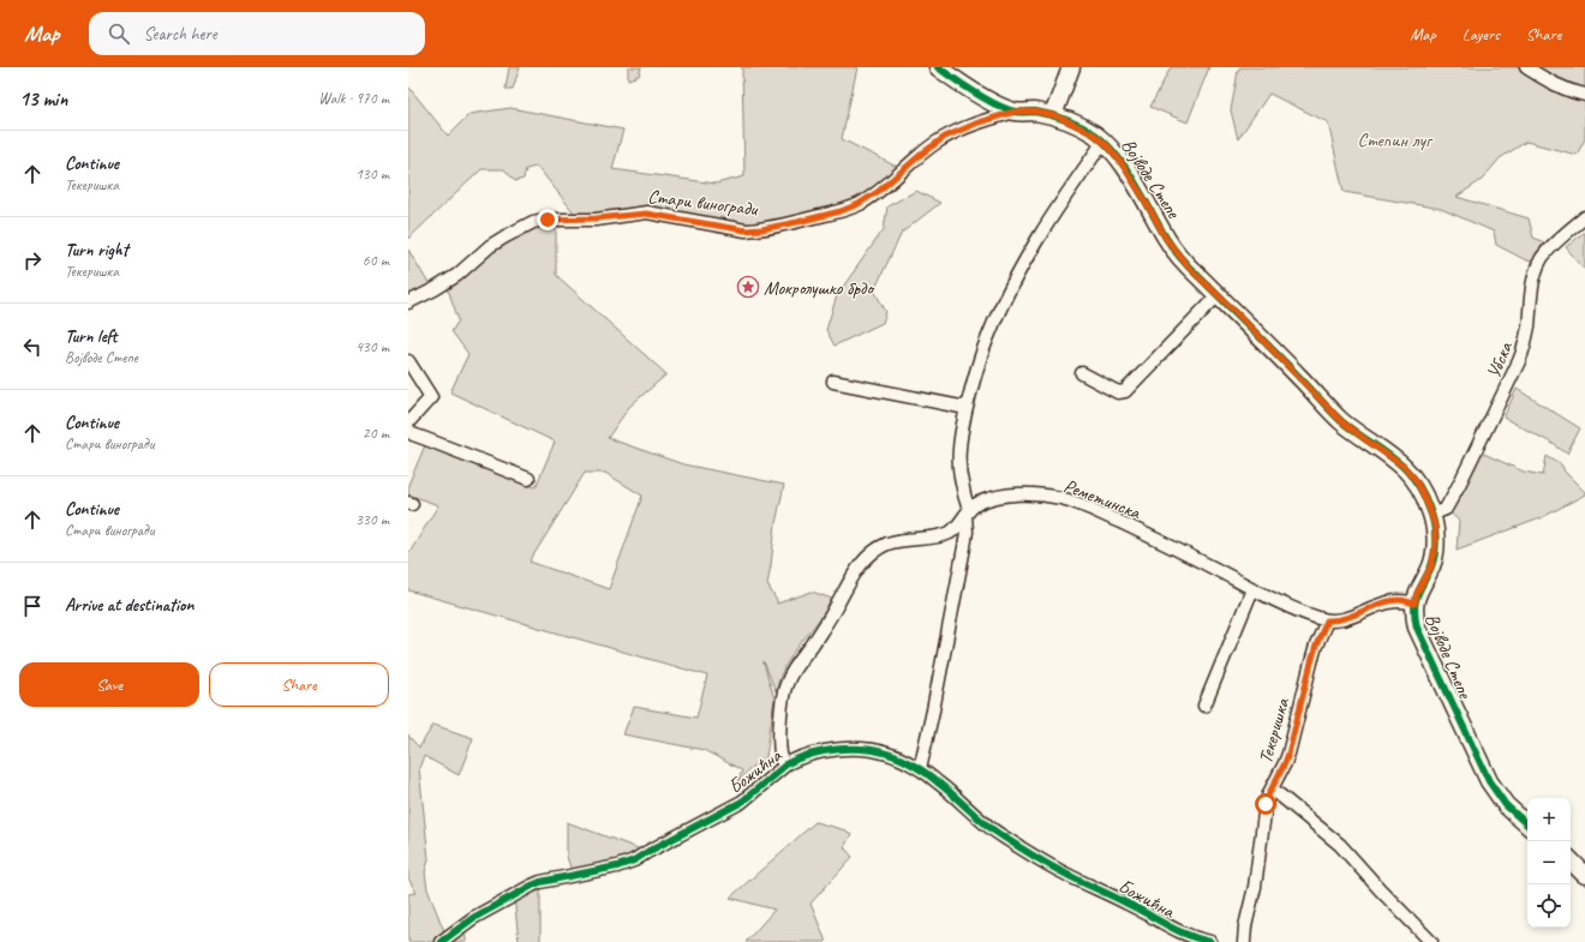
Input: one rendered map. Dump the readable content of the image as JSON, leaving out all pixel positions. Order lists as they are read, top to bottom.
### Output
{
  "streets": {
    "street": [
      "Војводе Степе",
      "Стари виногради",
      "Убска",
      "Реметинска",
      "Текеришка",
      "Божићна"
    ]
  },
  "crossings": [
    ["Војводе Степе", "Стари виногради"],
    ["Војводе Степе", "Убска"],
    ["Реметинска", "Текеришка"],
    ["Реметинска", "Божићна"]
  ],
  "parks": ["Степин луг"],
  "places": {
    "place": ["Мокролушко брдо"]
  },
  "page": {
    "header": "Map",
    "search": "Search here",
    "nav": ["Map", "Layers", "Share"],
    "heading": ["13 min", "Walk · 970 m"],
    "list": [
      ["Continue", "Текеришка", "130 m"],
      ["Turn right", "Текеришка", "60 m"],
      ["Turn left", "Војводе Степе", "430 m"],
      ["Continue", "Стари виногради", "20 m"],
      ["Continue", "Стари виногради", "330 m"],
      "Arrive at destination"
    ],
    "buttons": ["Save", "Share"],
    "map_buttons": ["+", "−"]
  }
}
